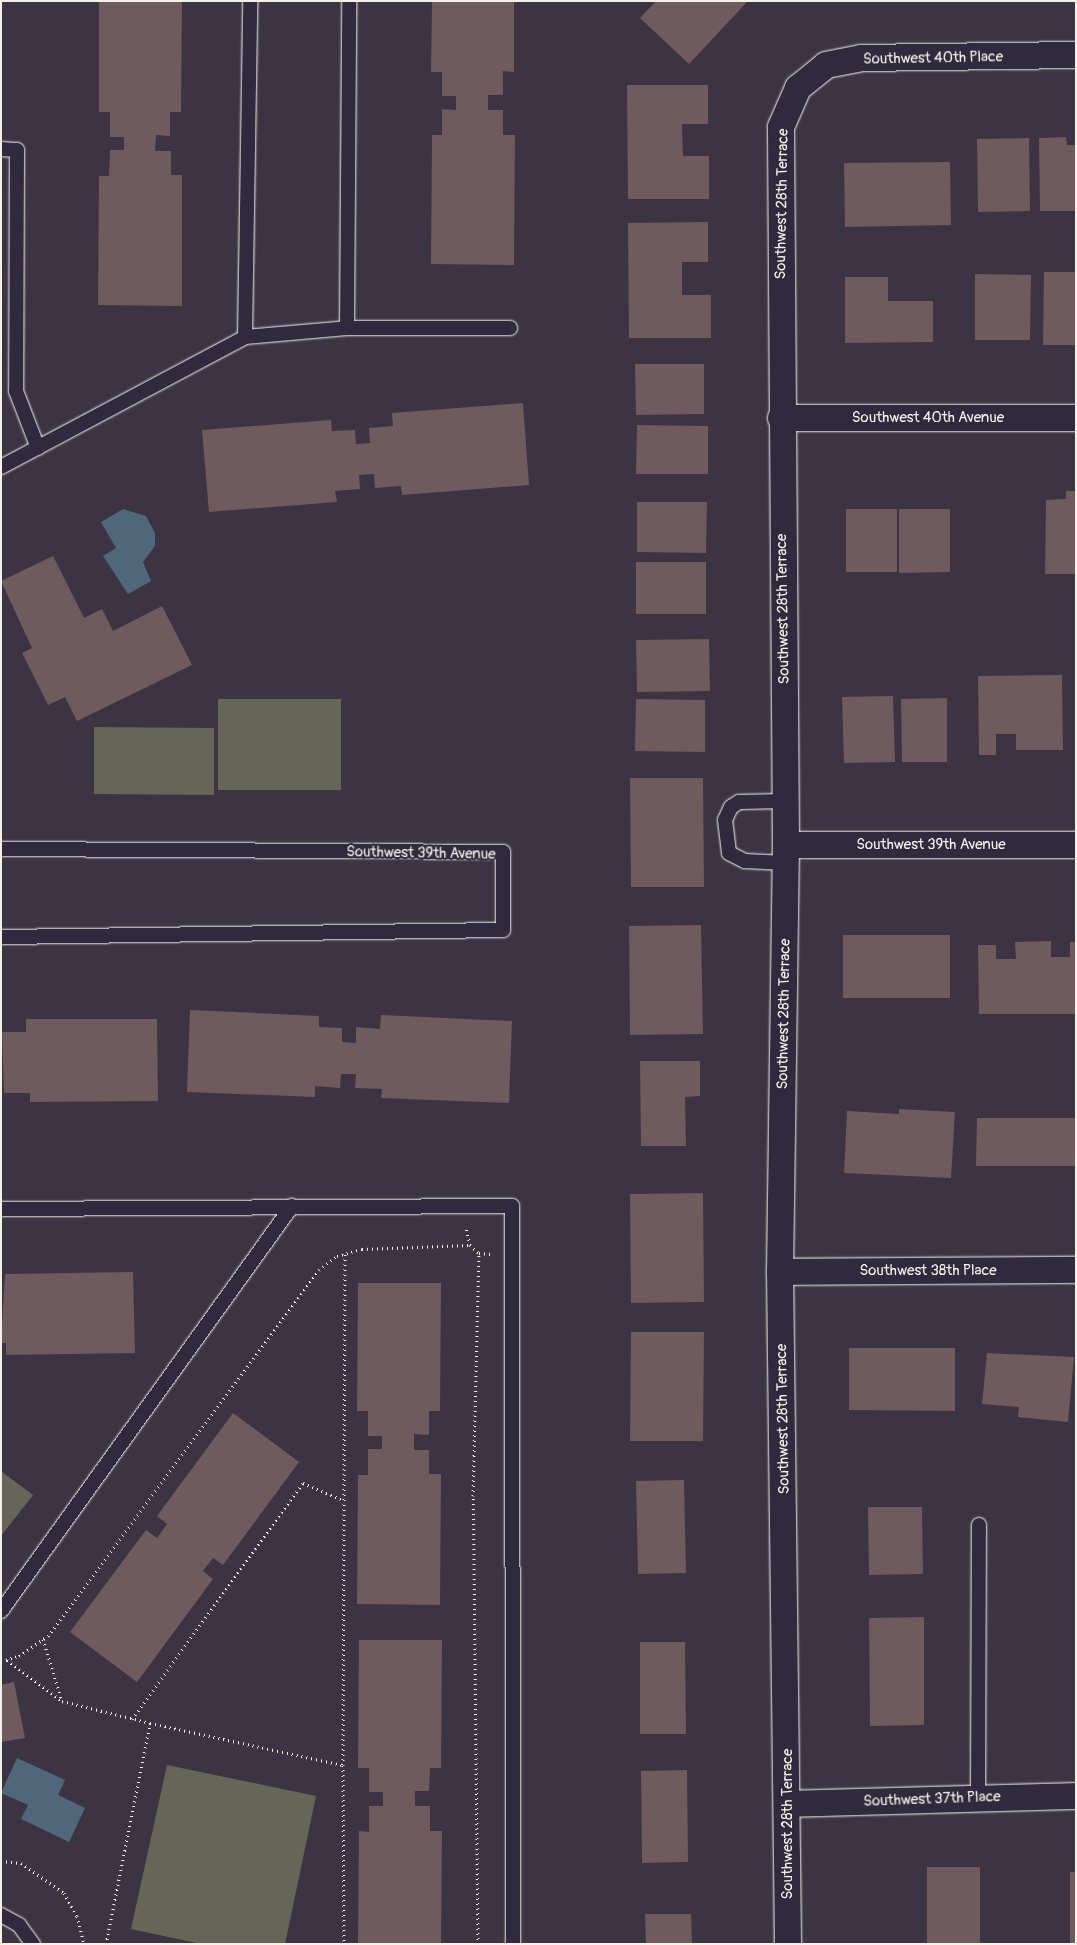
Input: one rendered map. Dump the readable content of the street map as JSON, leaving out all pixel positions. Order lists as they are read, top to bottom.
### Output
{
  "streets": {
    "street": [
      "Southwest 40th Place",
      "Southwest 28th Terrace",
      "Southwest 40th Avenue",
      "Southwest 39th Avenue",
      "Southwest 38th Place",
      "Southwest 37th Place"
    ]
  },
  "crossings": [
    ["Southwest 40th Place", "Southwest 28th Terrace"],
    ["Southwest 28th Terrace", "Southwest 40th Avenue"],
    ["Southwest 28th Terrace", "Southwest 39th Avenue"],
    ["Southwest 28th Terrace", "Southwest 38th Place"],
    ["Southwest 28th Terrace", "Southwest 37th Place"]
  ]
}
